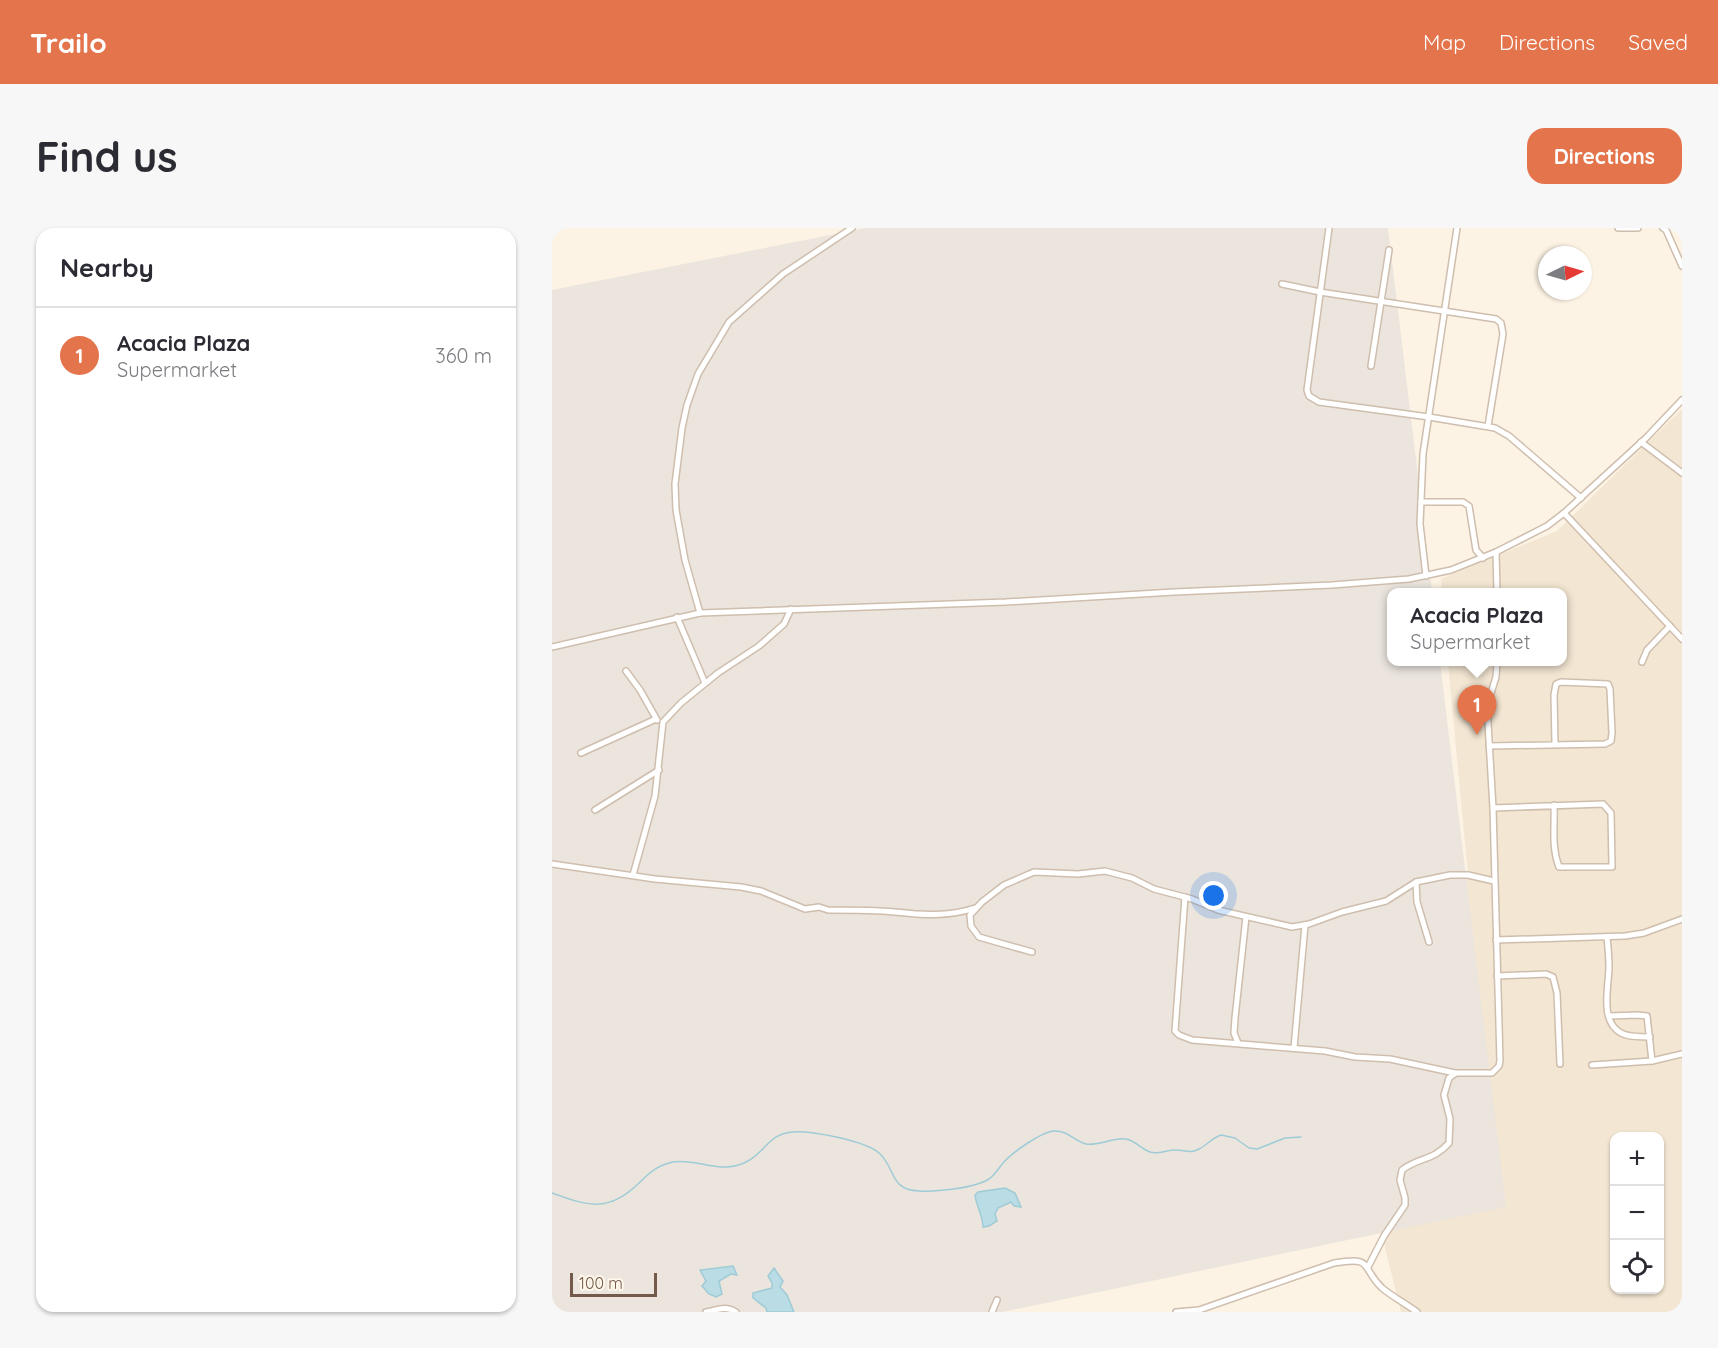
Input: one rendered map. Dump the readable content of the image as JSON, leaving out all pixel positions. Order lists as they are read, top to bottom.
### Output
{
  "scale_bar": "100 m",
  "north": "right",
  "page": {
    "header": "Trailo",
    "nav": ["Map", "Directions", "Saved"],
    "buttons": "Directions",
    "title": "Find us",
    "heading": "Nearby",
    "list": [
      {
        "mark": "1",
        "name": "Acacia Plaza",
        "note": "Supermarket",
        "value": "360 m"
      }
    ],
    "popup": ["Acacia Plaza", "Supermarket"],
    "pins": "1",
    "map_buttons": ["+", "−"],
    "scale": "100 m"
  }
}
